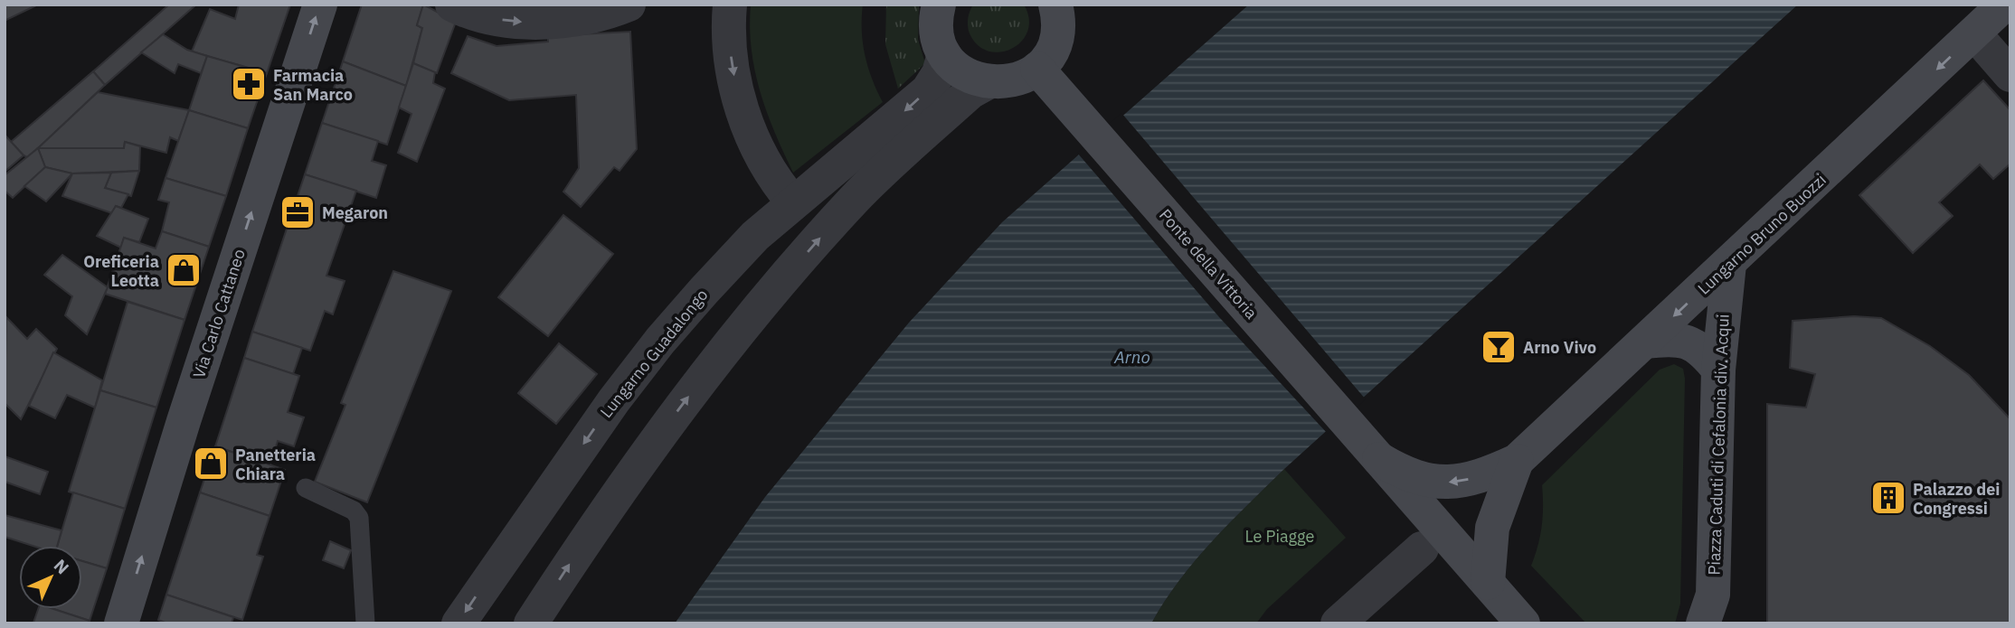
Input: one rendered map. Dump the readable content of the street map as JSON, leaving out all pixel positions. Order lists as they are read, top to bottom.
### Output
{
  "streets": {
    "main road": [
      "Lungarno Bruno Buozzi",
      "Ponte della Vittoria",
      "Via Carlo Cattaneo",
      "Piazza Caduti di Cefalonia div. Acqui"
    ],
    "street": ["Lungarno Guadalongo"]
  },
  "crossings": [
    ["Lungarno Bruno Buozzi", "Ponte della Vittoria"],
    ["Lungarno Bruno Buozzi", "Piazza Caduti di Cefalonia div. Acqui"]
  ],
  "one_way": ["Lungarno Bruno Buozzi", "Via Carlo Cattaneo"],
  "water": ["Arno"],
  "parks": ["Le Piagge"],
  "places": {
    "pharmacy": ["Farmacia San Marco"],
    "office": ["Megaron"],
    "shop": ["Oreficeria Leotta", "Panetteria Chiara"],
    "bar": ["Arno Vivo"],
    "building": ["Palazzo dei Congressi"]
  },
  "north": "top right"
}
